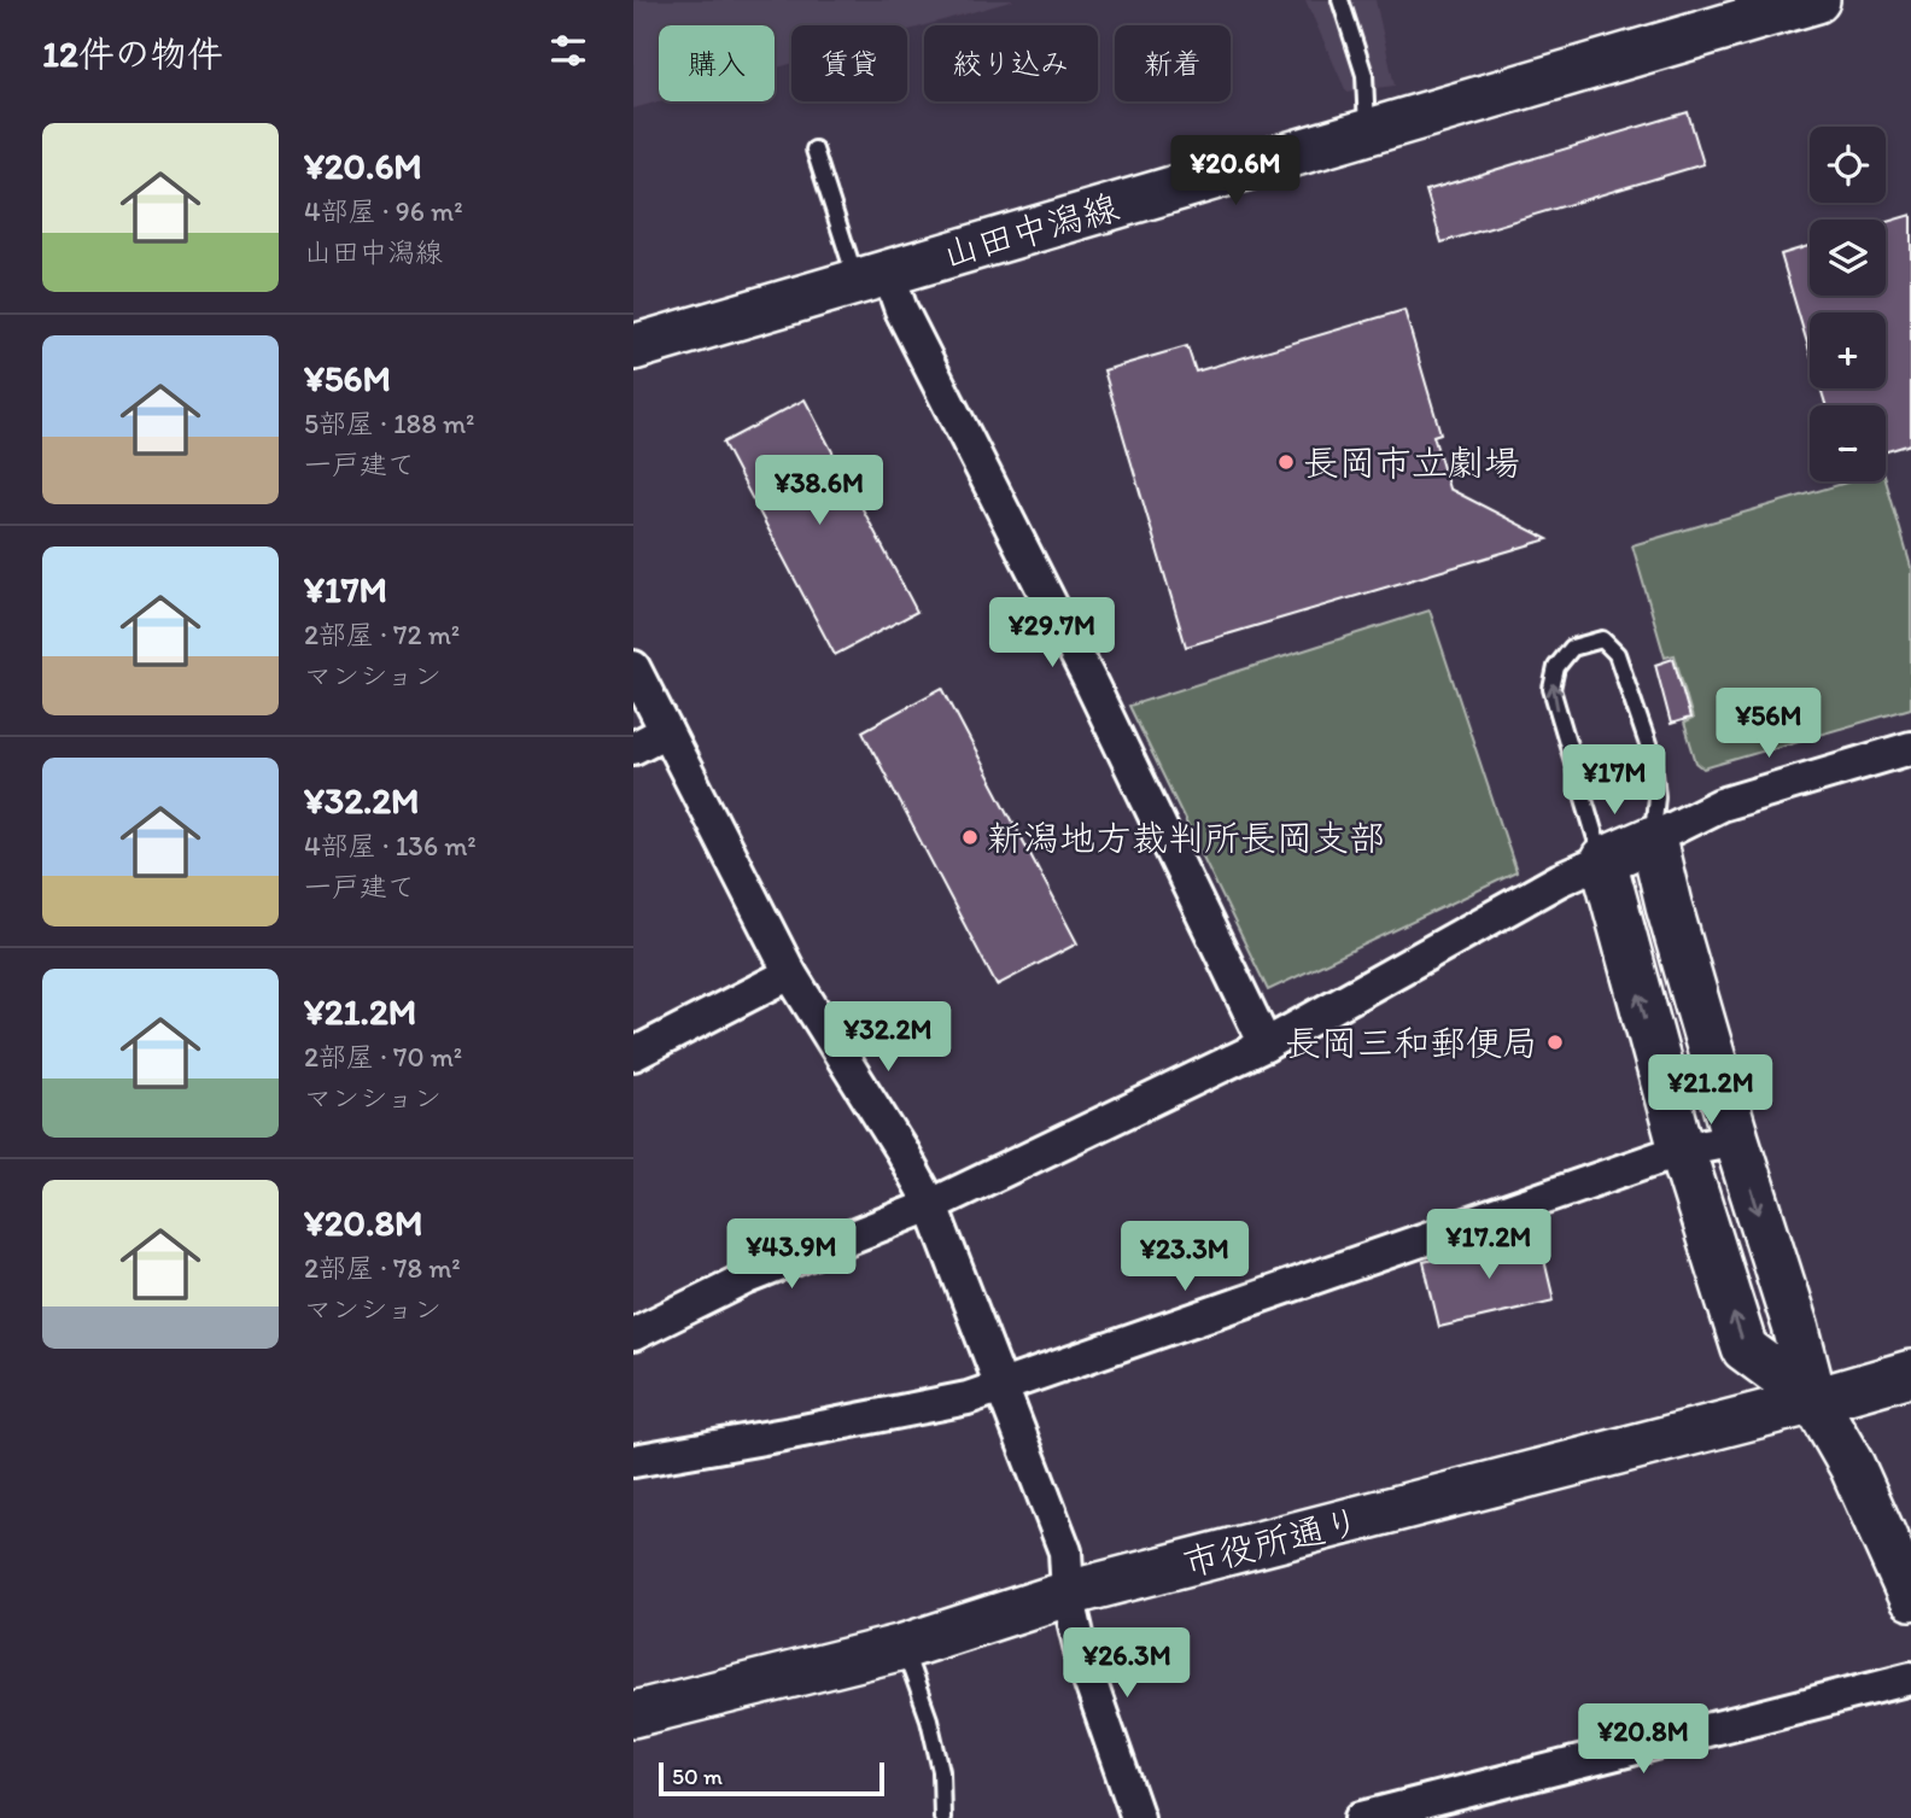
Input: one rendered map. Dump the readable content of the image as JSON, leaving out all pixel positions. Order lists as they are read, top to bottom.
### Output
{
  "streets": {
    "street": ["山田中潟線", "市役所通り"]
  },
  "places": ["長岡市立劇場", "新潟地方裁判所長岡支部", "長岡三和郵便局"],
  "scale_bar": "50 m",
  "page": {
    "heading": "12件の物件",
    "chip": [
      "購入",
      "賃貸",
      "絞り込み",
      "新着"
    ],
    "list": [
      {
        "name": "¥20.6M",
        "note": "4部屋 · 96 m² · 山田中潟線"
      },
      {
        "name": "¥56M",
        "note": "5部屋 · 188 m² · 一戸建て"
      },
      {
        "name": "¥17M",
        "note": "2部屋 · 72 m² · マンション"
      },
      {
        "name": "¥32.2M",
        "note": "4部屋 · 136 m² · 一戸建て"
      },
      {
        "name": "¥21.2M",
        "note": "2部屋 · 70 m² · マンション"
      },
      {
        "name": "¥20.8M",
        "note": "2部屋 · 78 m² · マンション"
      }
    ],
    "map_buttons": ["+", "−"],
    "price": [
      "¥20.6M",
      "¥38.6M",
      "¥29.7M",
      "¥56M",
      "¥17M",
      "¥32.2M",
      "¥21.2M",
      "¥17.2M",
      "¥43.9M",
      "¥23.3M",
      "¥26.3M",
      "¥20.8M"
    ],
    "scale": "50 m"
  }
}
